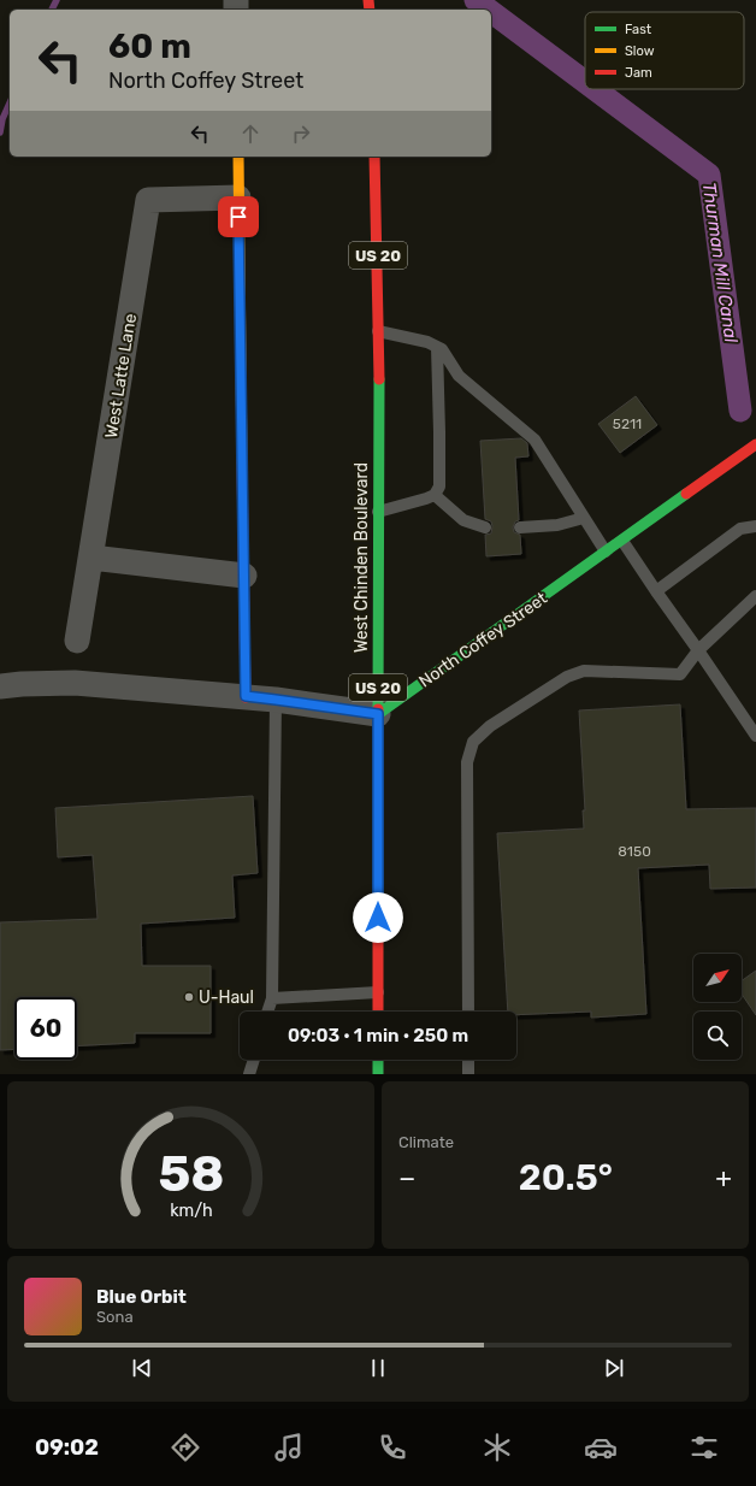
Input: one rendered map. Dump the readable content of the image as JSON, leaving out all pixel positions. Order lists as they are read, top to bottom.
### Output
{
  "streets": {
    "street": [
      "US 20",
      "West Latte Lane",
      "West Chinden Boulevard",
      "North Coffey Street"
    ]
  },
  "crossings": [
    ["West Chinden Boulevard", "North Coffey Street"]
  ],
  "water": ["Thurman Mill Canal"],
  "places": ["U-Haul"],
  "house_numbers": ["5211", "8150"],
  "legend": ["Fast", "Slow", "Jam"],
  "north": "top right",
  "page": {
    "turn": ["60 m", "North Coffey Street"],
    "limit": "60",
    "trip": "09:03 · 1 min · 250 m",
    "tile": "Climate",
    "heat": ["−", "20.5°", "+"],
    "song": ["Blue Orbit", "Sona"],
    "tabs": "09:02",
    "gauge": ["58", "km/h"]
  }
}
